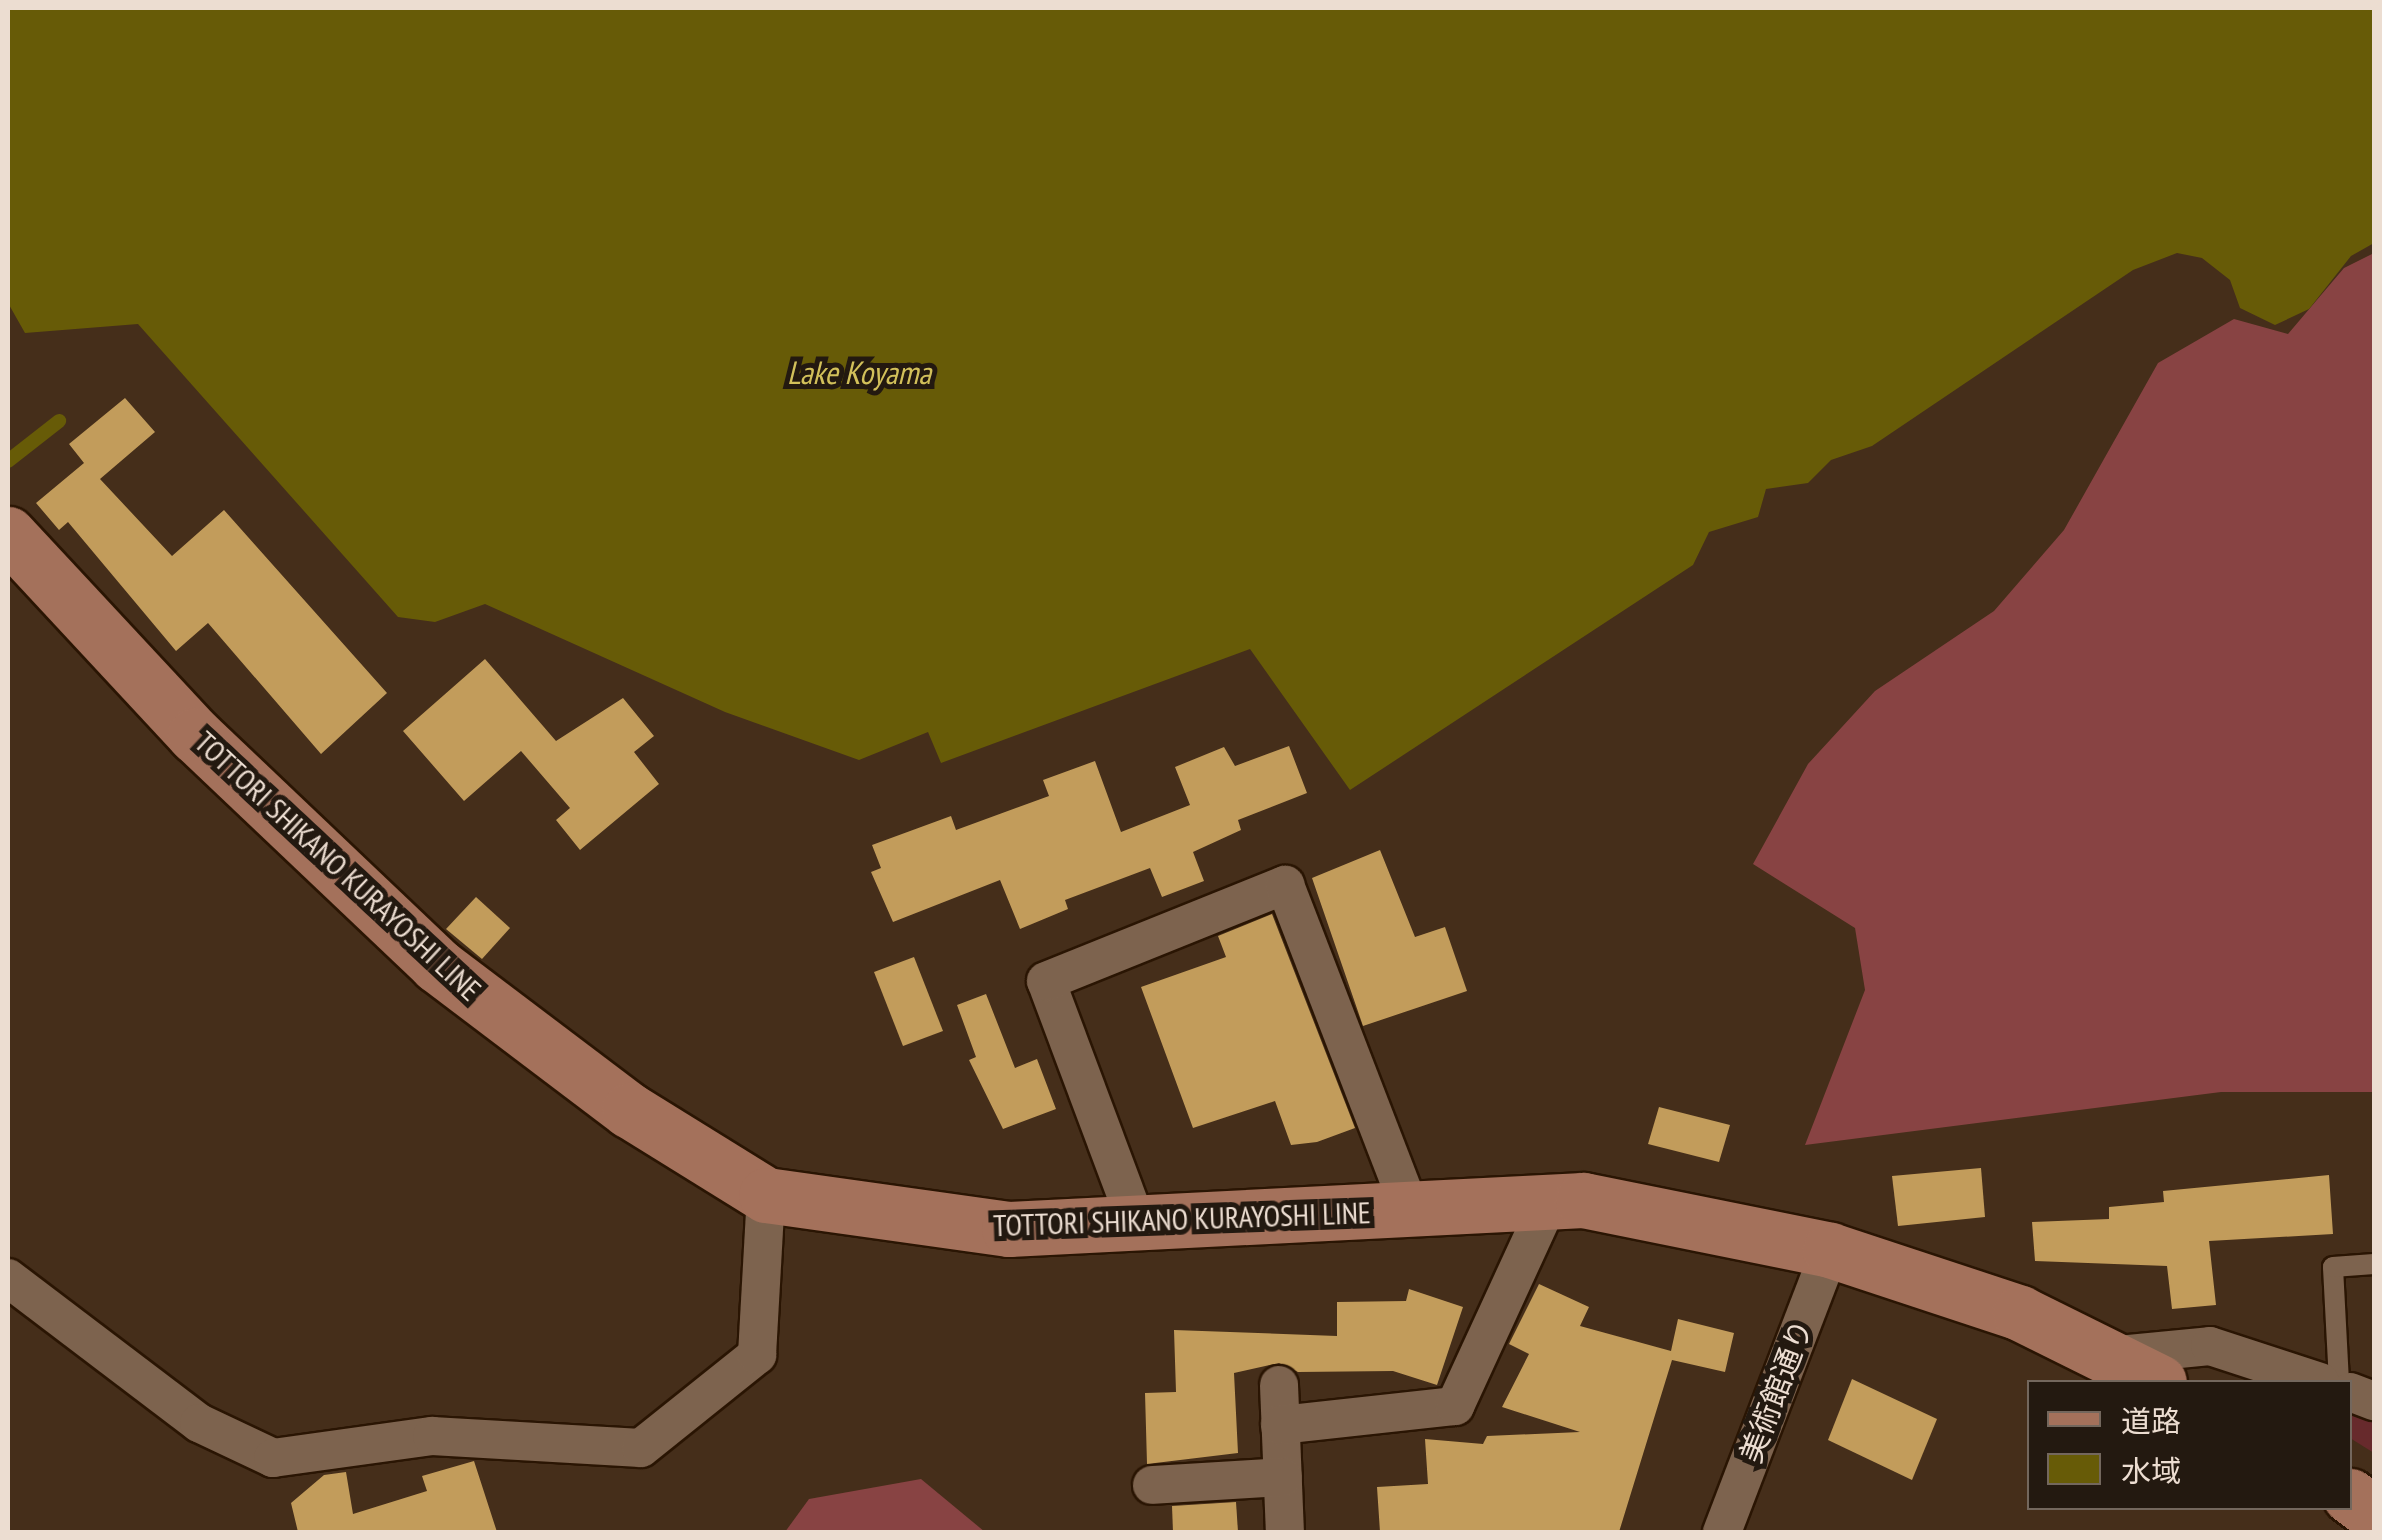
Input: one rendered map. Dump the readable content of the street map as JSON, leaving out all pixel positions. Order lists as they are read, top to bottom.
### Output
{
  "streets": {
    "main road": ["TOTTORI SHIKANO KURAYOSHI LINE"],
    "street": ["美術館通り"]
  },
  "crossings": [
    ["TOTTORI SHIKANO KURAYOSHI LINE", "美術館通り"]
  ],
  "water": ["Lake Koyama"],
  "legend": ["道路", "水域"]
}
